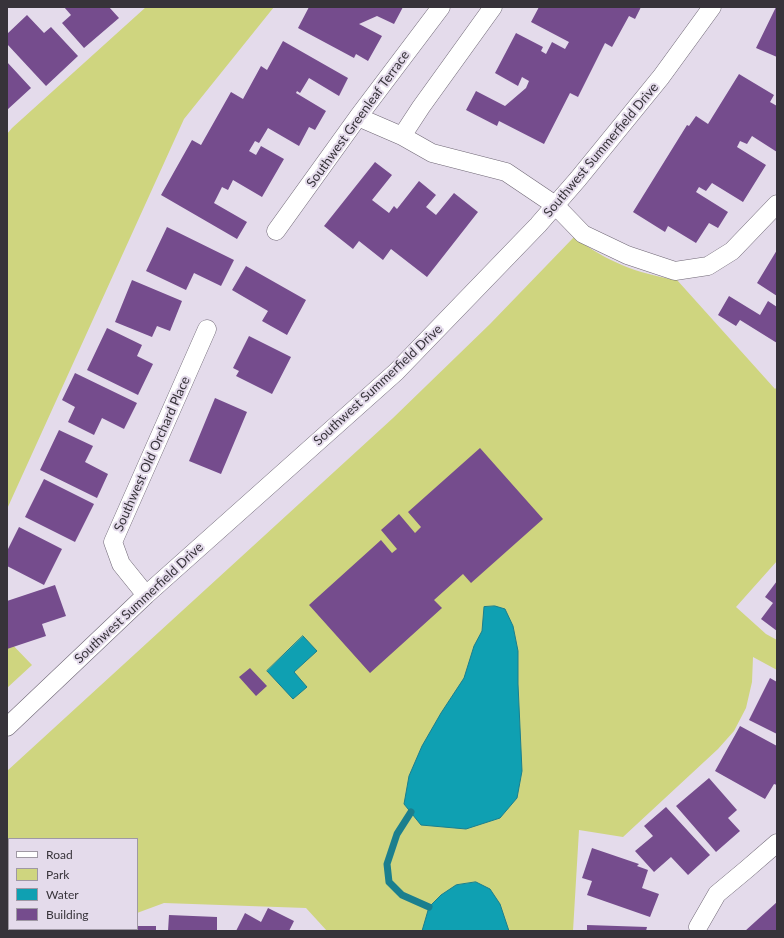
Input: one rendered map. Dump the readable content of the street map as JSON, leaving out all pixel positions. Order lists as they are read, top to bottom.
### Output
{
  "streets": {
    "street": ["Southwest Greenleaf Terrace", "Southwest Summerfield Drive", "Southwest Old Orchard Place"]
  },
  "crossings": [
    ["Southwest Summerfield Drive", "Southwest Old Orchard Place"]
  ],
  "legend": [
    "Road",
    "Park",
    "Water",
    "Building"
  ]
}
